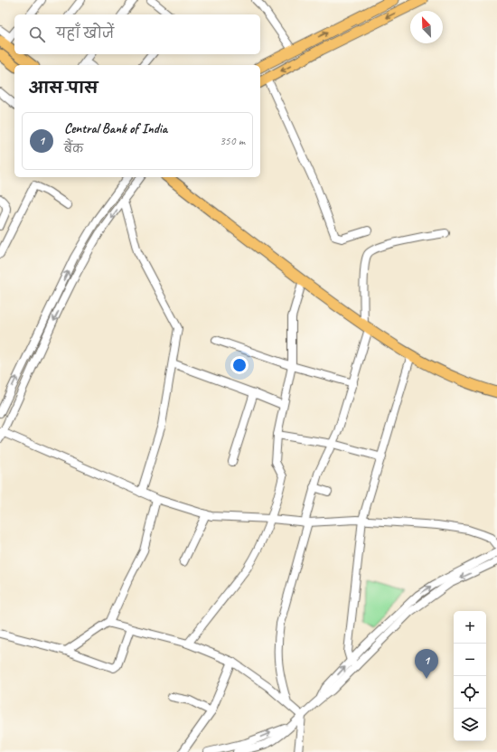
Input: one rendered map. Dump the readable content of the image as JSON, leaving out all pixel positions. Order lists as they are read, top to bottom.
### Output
{
  "north": "top left",
  "page": {
    "search": "यहाँ खोजें",
    "heading": "आस-पास",
    "list": [
      {
        "mark": "1",
        "name": "Central Bank of India",
        "note": "बैंक",
        "value": "350 m"
      }
    ],
    "map_buttons": ["+", "−"],
    "pins": "1"
  }
}
